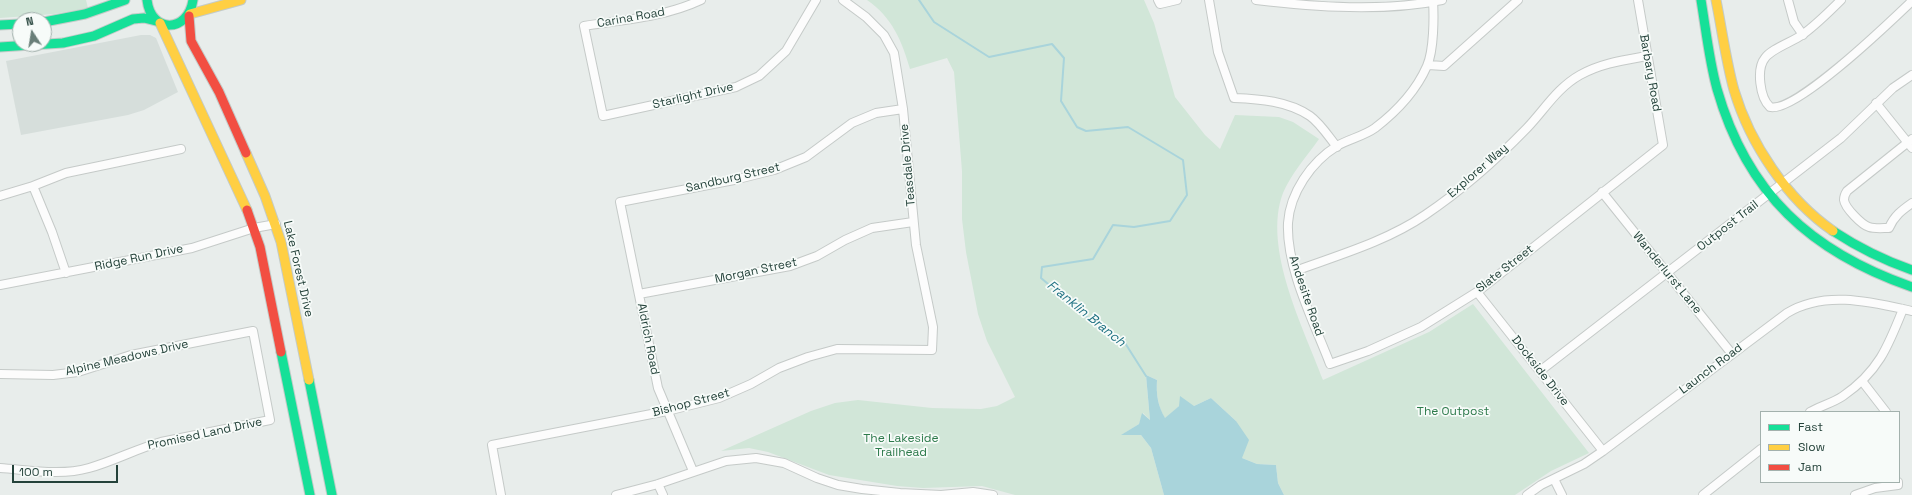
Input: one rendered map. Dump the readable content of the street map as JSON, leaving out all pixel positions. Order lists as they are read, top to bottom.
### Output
{
  "streets": {
    "main road": ["Lake Forest Drive"],
    "street": [
      "Carina Road",
      "Barbary Road",
      "Starlight Drive",
      "Teasdale Drive",
      "Explorer Way",
      "Sandburg Street",
      "Outpost Trail",
      "Ridge Run Drive",
      "Slate Street",
      "Morgan Street",
      "Wanderlurst Lane",
      "Andesite Road",
      "Aldrich Road",
      "Alpine Meadows Drive",
      "Launch Road",
      "Dockside Drive",
      "Bishop Street",
      "Promised Land Drive"
    ]
  },
  "crossings": [
    ["Carina Road", "Starlight Drive"],
    ["Barbary Road", "Explorer Way"],
    ["Barbary Road", "Slate Street"],
    ["Teasdale Drive", "Sandburg Street"],
    ["Teasdale Drive", "Morgan Street"],
    ["Teasdale Drive", "Bishop Street"],
    ["Explorer Way", "Andesite Road"],
    ["Sandburg Street", "Aldrich Road"],
    ["Outpost Trail", "Wanderlurst Lane"],
    ["Outpost Trail", "Dockside Drive"],
    ["Ridge Run Drive", "Lake Forest Drive"],
    ["Slate Street", "Wanderlurst Lane"],
    ["Slate Street", "Andesite Road"],
    ["Slate Street", "Dockside Drive"],
    ["Morgan Street", "Aldrich Road"],
    ["Wanderlurst Lane", "Launch Road"],
    ["Aldrich Road", "Bishop Street"],
    ["Alpine Meadows Drive", "Promised Land Drive"],
    ["Launch Road", "Dockside Drive"]
  ],
  "water": ["Franklin Branch"],
  "parks": ["The Outpost", "The Lakeside Trailhead"],
  "legend": ["Fast", "Slow", "Jam"],
  "scale_bar": "100 m",
  "north": "top"
}
